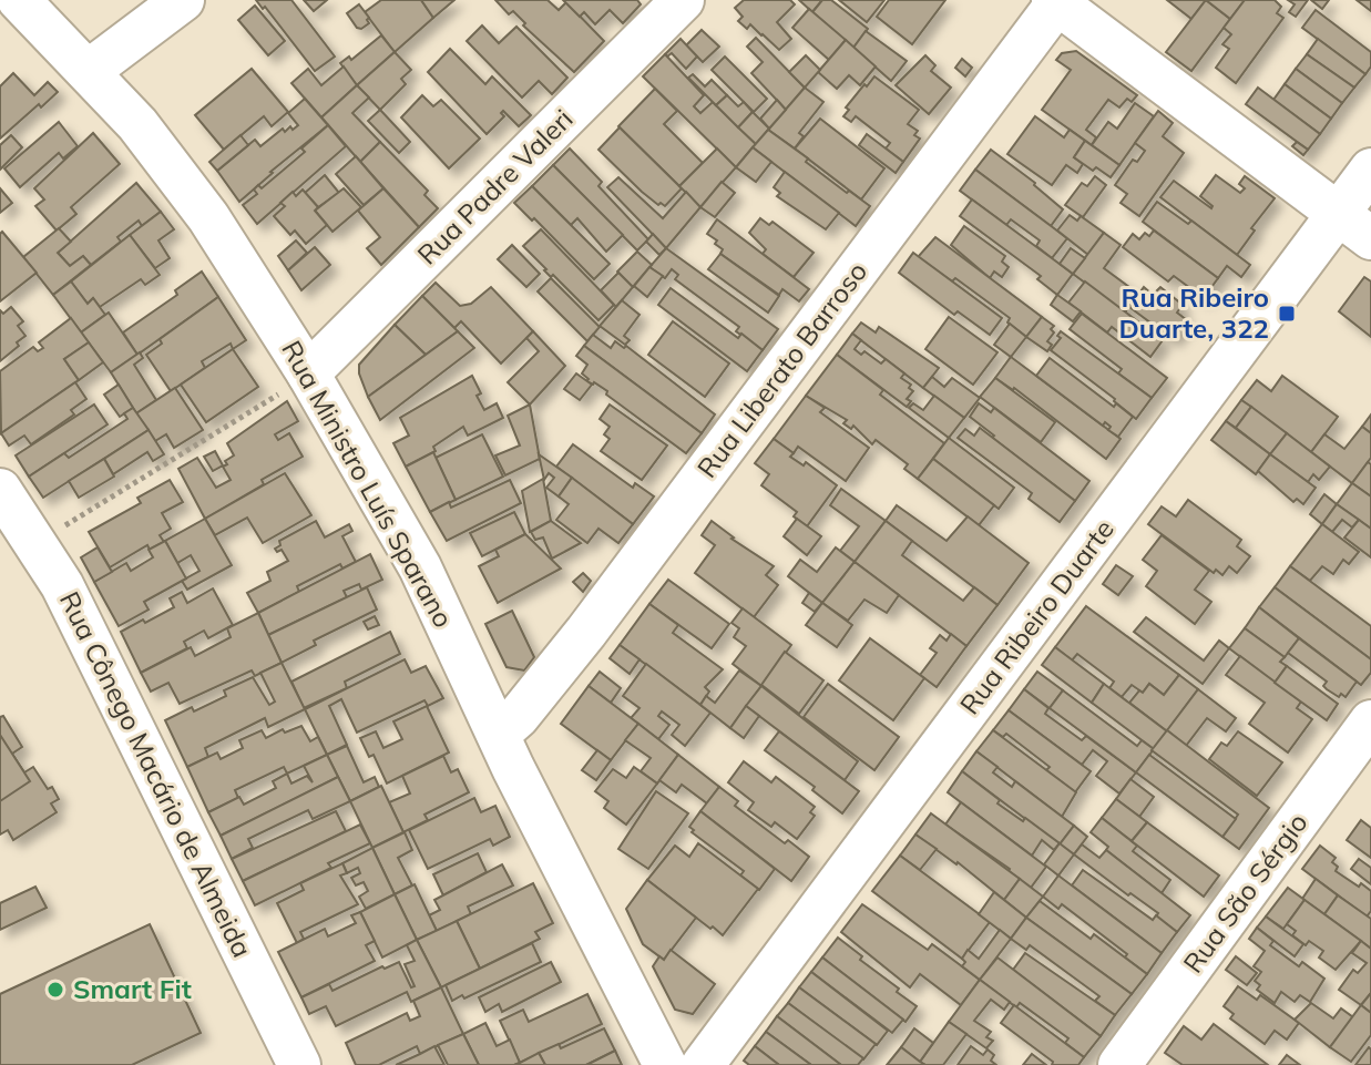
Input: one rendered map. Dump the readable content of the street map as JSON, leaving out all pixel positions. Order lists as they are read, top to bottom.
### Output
{
  "streets": {
    "street": [
      "Rua Padre Valeri",
      "Rua Liberato Barroso",
      "Rua Ministro Luís Sparano",
      "Rua Ribeiro Duarte",
      "Rua Cônego Macário de Almeida",
      "Rua São Sérgio"
    ]
  },
  "crossings": [
    ["Rua Padre Valeri", "Rua Ministro Luís Sparano"],
    ["Rua Liberato Barroso", "Rua Ministro Luís Sparano"]
  ],
  "places": {
    "transit": ["Rua Ribeiro Duarte, 322"],
    "other": ["Smart Fit"]
  }
}
